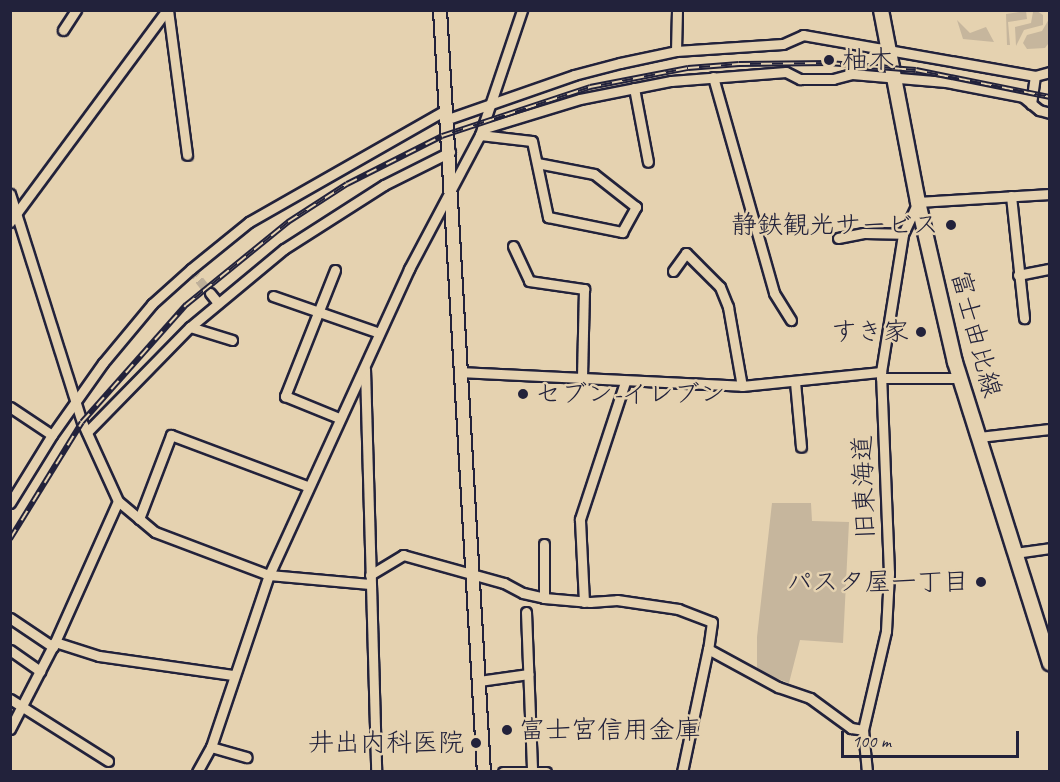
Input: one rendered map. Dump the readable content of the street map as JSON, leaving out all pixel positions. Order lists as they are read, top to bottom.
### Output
{
  "streets": {
    "main road": ["富士由比線"],
    "street": ["旧東海道"]
  },
  "crossings": [
    ["富士由比線", "旧東海道"]
  ],
  "places": [
    "柚木",
    "静鉄観光サービス",
    "すき家",
    "セブン-イレブン",
    "パスタ屋一丁目",
    "富士宮信用金庫",
    "井出内科医院"
  ],
  "scale_bar": "100 m"
}
